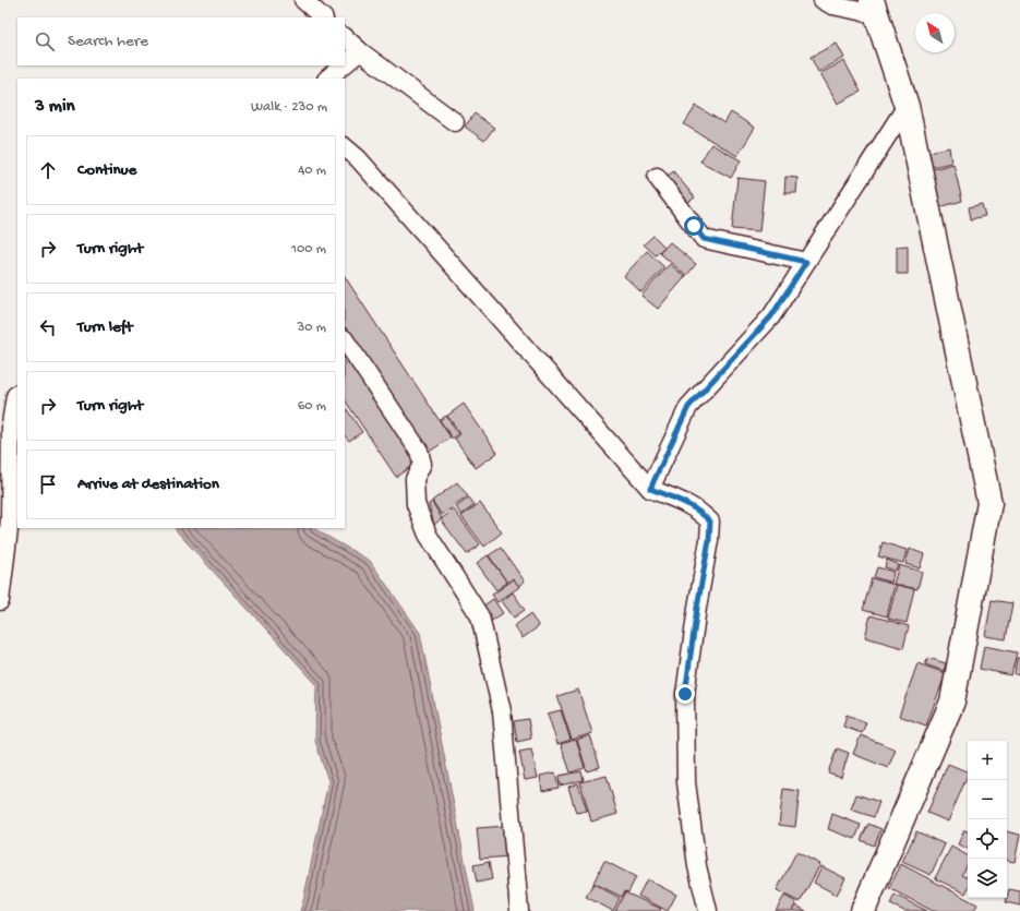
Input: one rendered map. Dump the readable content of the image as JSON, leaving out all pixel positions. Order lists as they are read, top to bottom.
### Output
{
  "north": "top left",
  "page": {
    "search": "Search here",
    "heading": ["3 min", "Walk · 230 m"],
    "list": [
      ["Continue", "40 m"],
      ["Turn right", "100 m"],
      ["Turn left", "30 m"],
      ["Turn right", "60 m"],
      "Arrive at destination"
    ],
    "map_buttons": ["+", "−"]
  }
}
